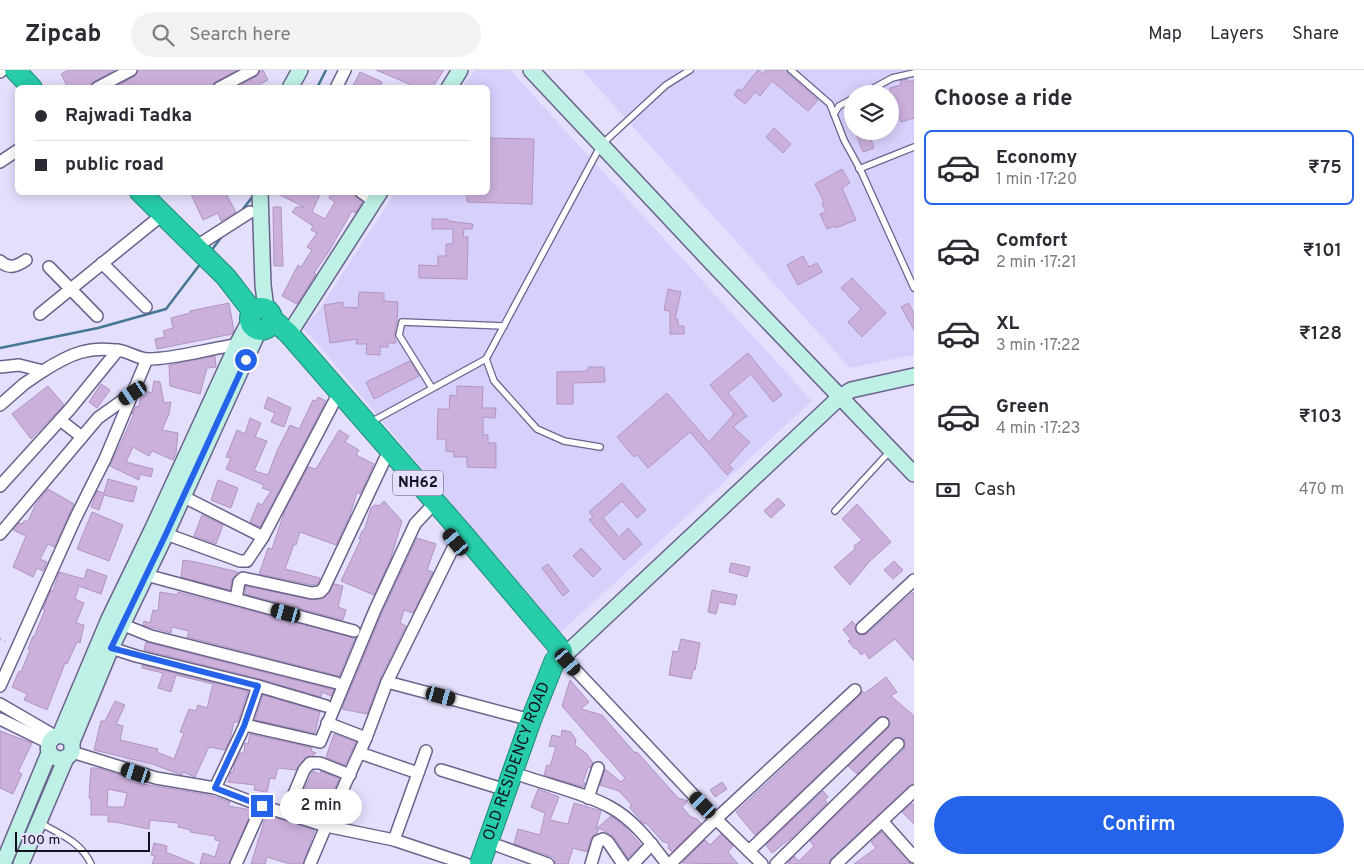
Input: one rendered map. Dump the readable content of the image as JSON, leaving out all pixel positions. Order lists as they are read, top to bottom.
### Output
{
  "streets": {
    "highway": ["NH62", "OLD RESIDENCY ROAD"]
  },
  "crossings": [
    ["NH62", "OLD RESIDENCY ROAD"]
  ],
  "scale_bar": "100 m",
  "page": {
    "header": "Zipcab",
    "search": "Search here",
    "nav": ["Map", "Layers", "Share"],
    "heading": "Choose a ride",
    "banner": ["Rajwadi Tadka", "public road"],
    "list": [
      {
        "name": "Economy",
        "note": "1 min · 17:20",
        "value": "₹75"
      },
      {
        "name": "Comfort",
        "note": "2 min · 17:21",
        "value": "₹101"
      },
      {
        "name": "XL",
        "note": "3 min · 17:22",
        "value": "₹128"
      },
      {
        "name": "Green",
        "note": "4 min · 17:23",
        "value": "₹103"
      }
    ],
    "pay": ["Cash", "470 m"],
    "buttons": "Confirm",
    "bubble": "2 min",
    "scale": "100 m"
  }
}
